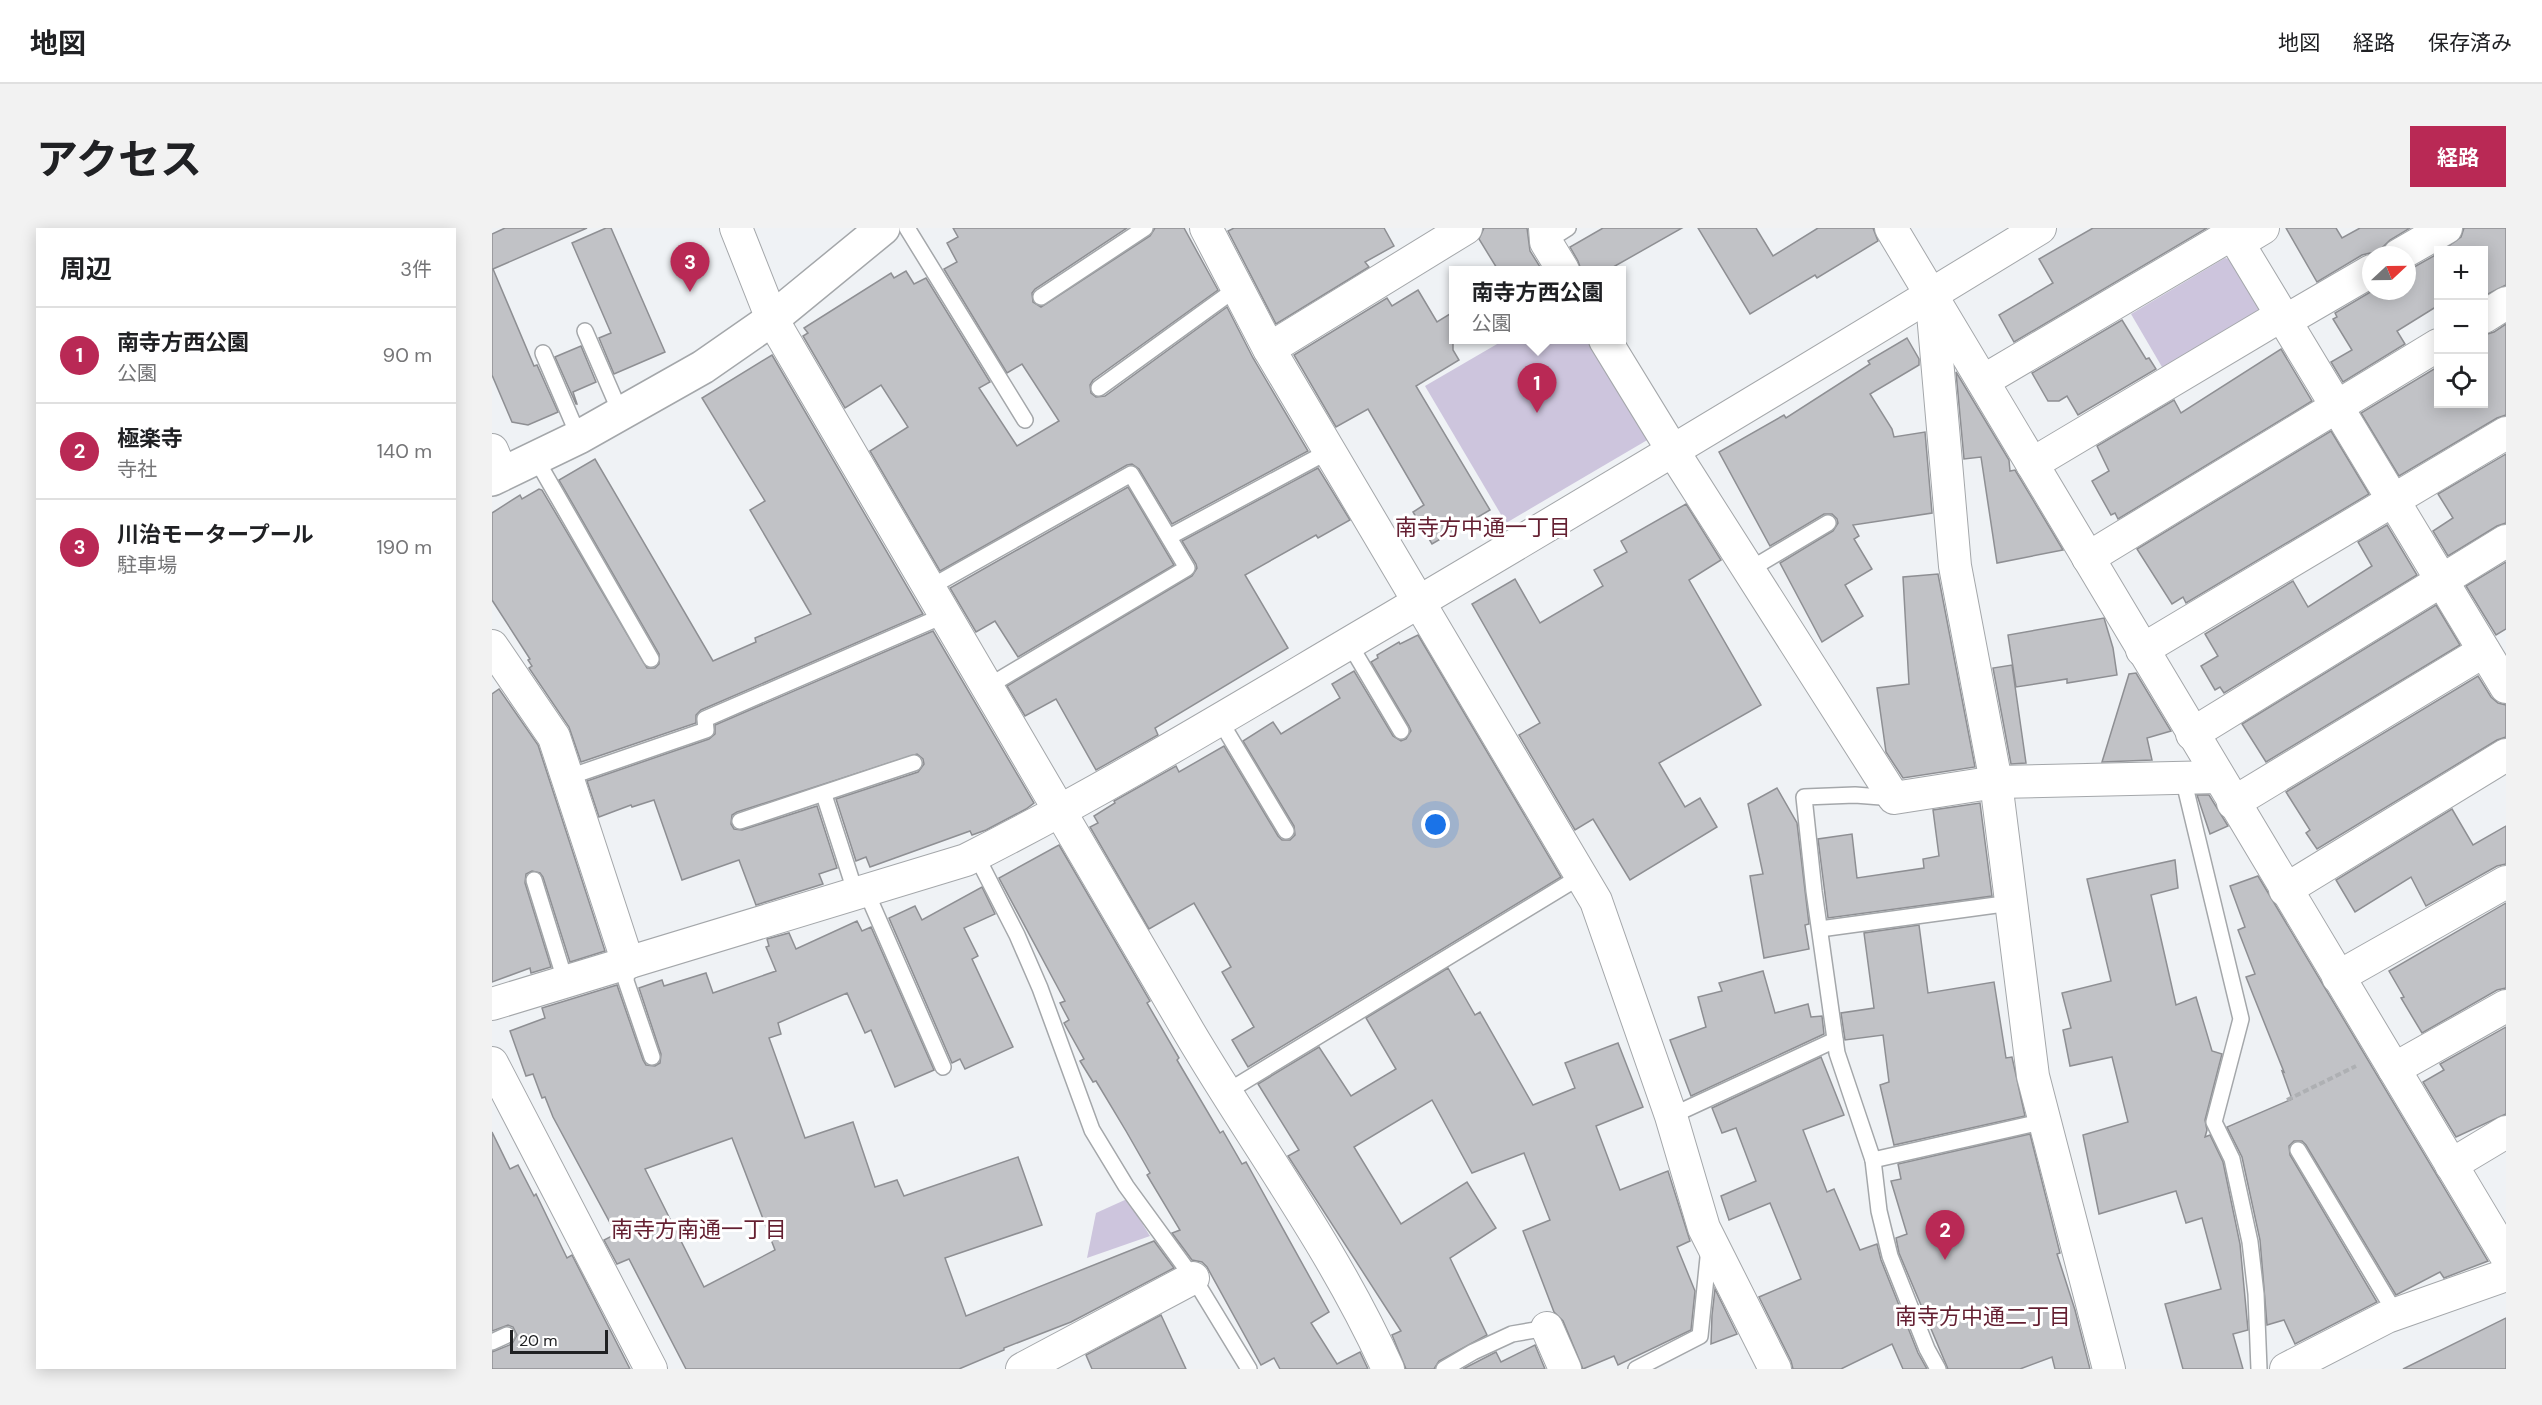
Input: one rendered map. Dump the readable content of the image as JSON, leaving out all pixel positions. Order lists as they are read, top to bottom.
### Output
{
  "districts": ["南寺方中通一丁目", "南寺方南通一丁目", "南寺方中通二丁目"],
  "scale_bar": "20 m",
  "north": "right",
  "page": {
    "header": "地図",
    "nav": ["地図", "経路", "保存済み"],
    "title": "アクセス",
    "buttons": "経路",
    "heading": ["周辺", "3件"],
    "pins": ["3", "1", "2"],
    "map_buttons": ["+", "−"],
    "popup": ["南寺方西公園", "公園"],
    "list": [
      {
        "mark": "1",
        "name": "南寺方西公園",
        "note": "公園",
        "value": "90 m"
      },
      {
        "mark": "2",
        "name": "極楽寺",
        "note": "寺社",
        "value": "140 m"
      },
      {
        "mark": "3",
        "name": "川治モータープール",
        "note": "駐車場",
        "value": "190 m"
      }
    ],
    "scale": "20 m"
  }
}
